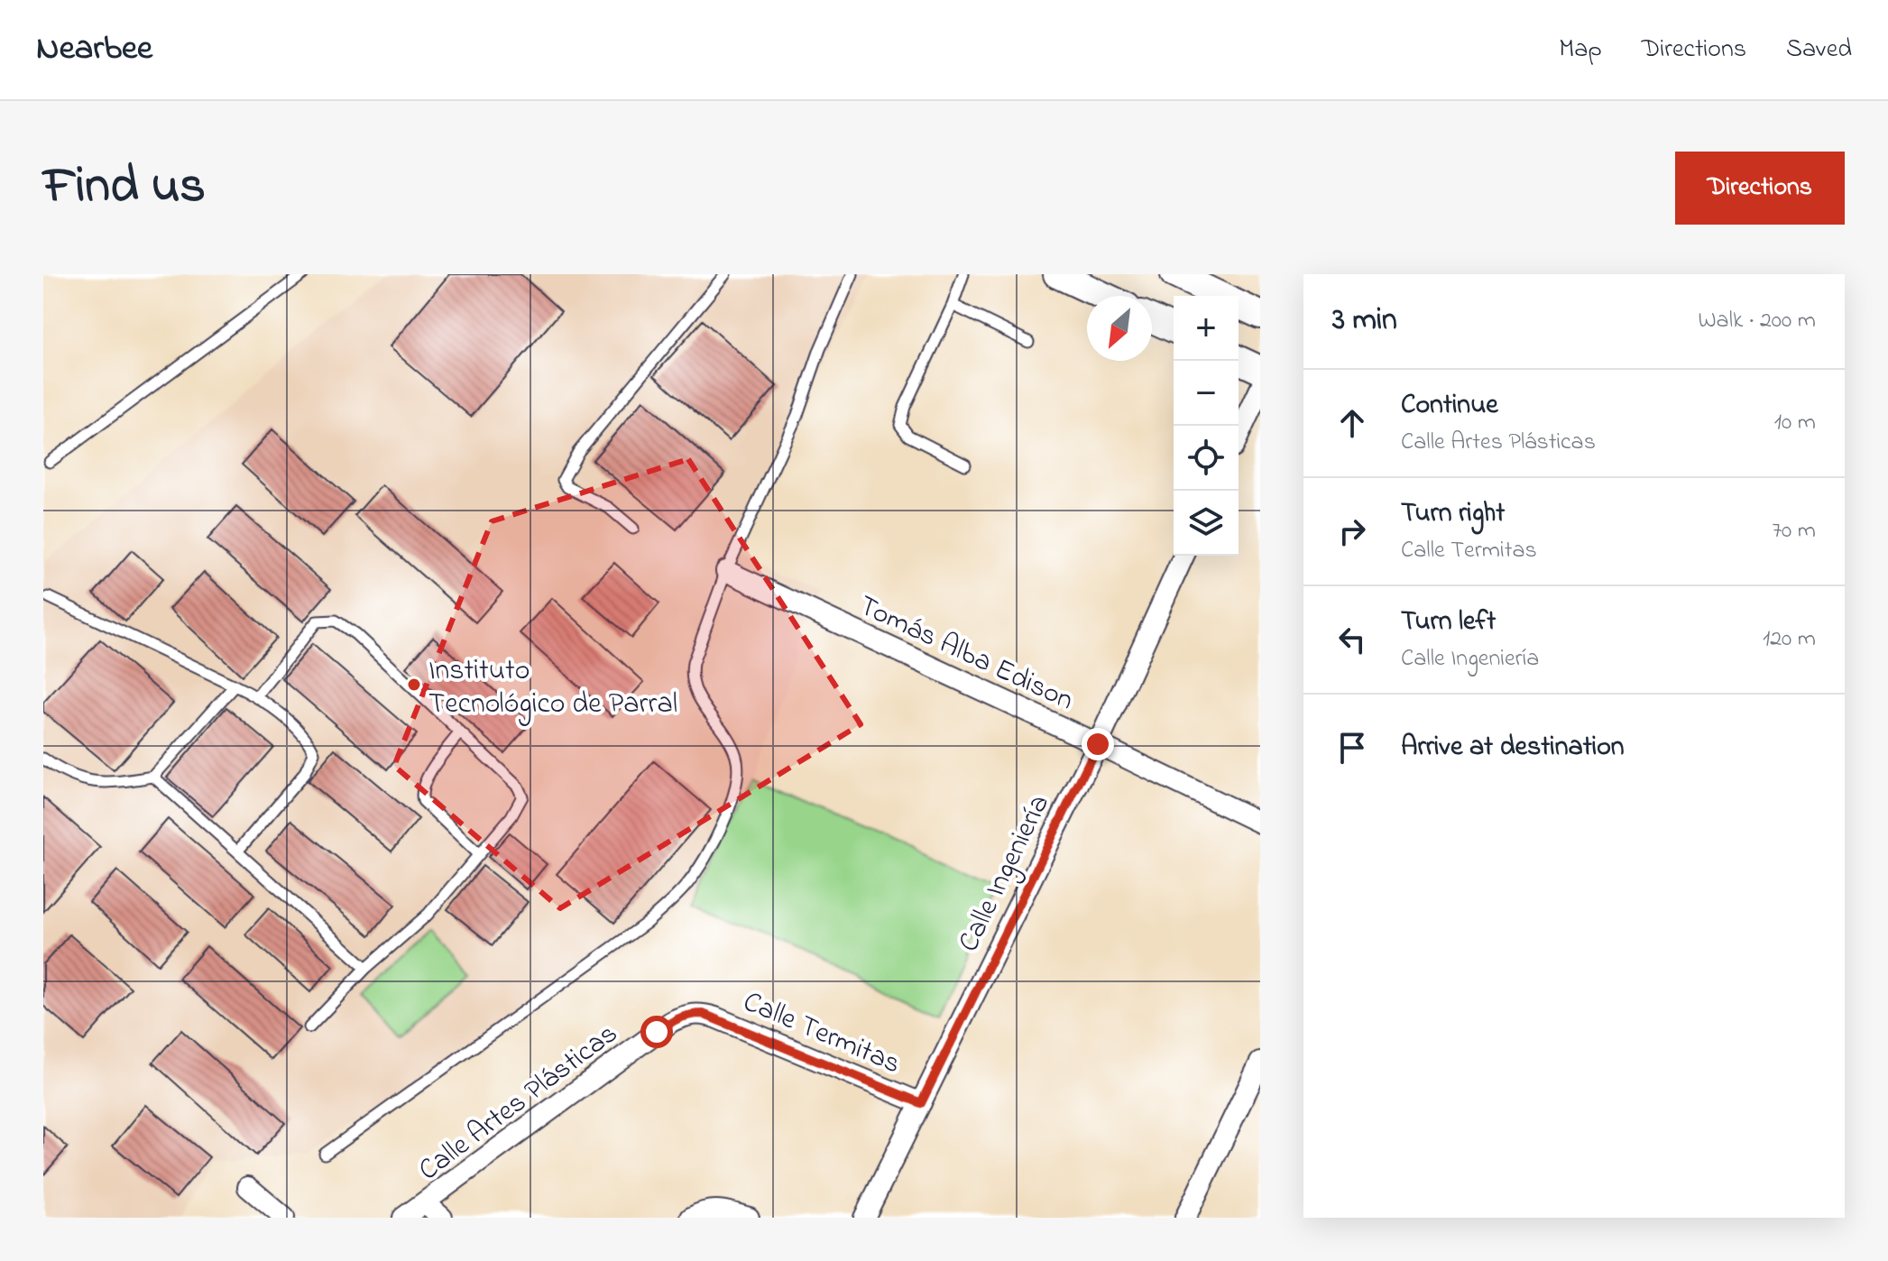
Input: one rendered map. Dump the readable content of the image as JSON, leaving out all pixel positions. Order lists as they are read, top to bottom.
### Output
{
  "streets": {
    "street": [
      "Tomás Alba Edison",
      "Calle Ingeniería",
      "Calle Termitas",
      "Calle Artes Plásticas"
    ]
  },
  "crossings": [
    ["Tomás Alba Edison", "Calle Ingeniería"],
    ["Calle Ingeniería", "Calle Termitas"],
    ["Calle Termitas", "Calle Artes Plásticas"]
  ],
  "places": ["Instituto Tecnológico de Parral"],
  "north": "bottom left",
  "page": {
    "header": "Nearbee",
    "nav": ["Map", "Directions", "Saved"],
    "title": "Find us",
    "buttons": "Directions",
    "heading": ["3 min", "Walk · 200 m"],
    "map_buttons": ["+", "−"],
    "list": [
      ["Continue", "Calle Artes Plásticas", "10 m"],
      ["Turn right", "Calle Termitas", "70 m"],
      ["Turn left", "Calle Ingeniería", "120 m"],
      "Arrive at destination"
    ]
  }
}
